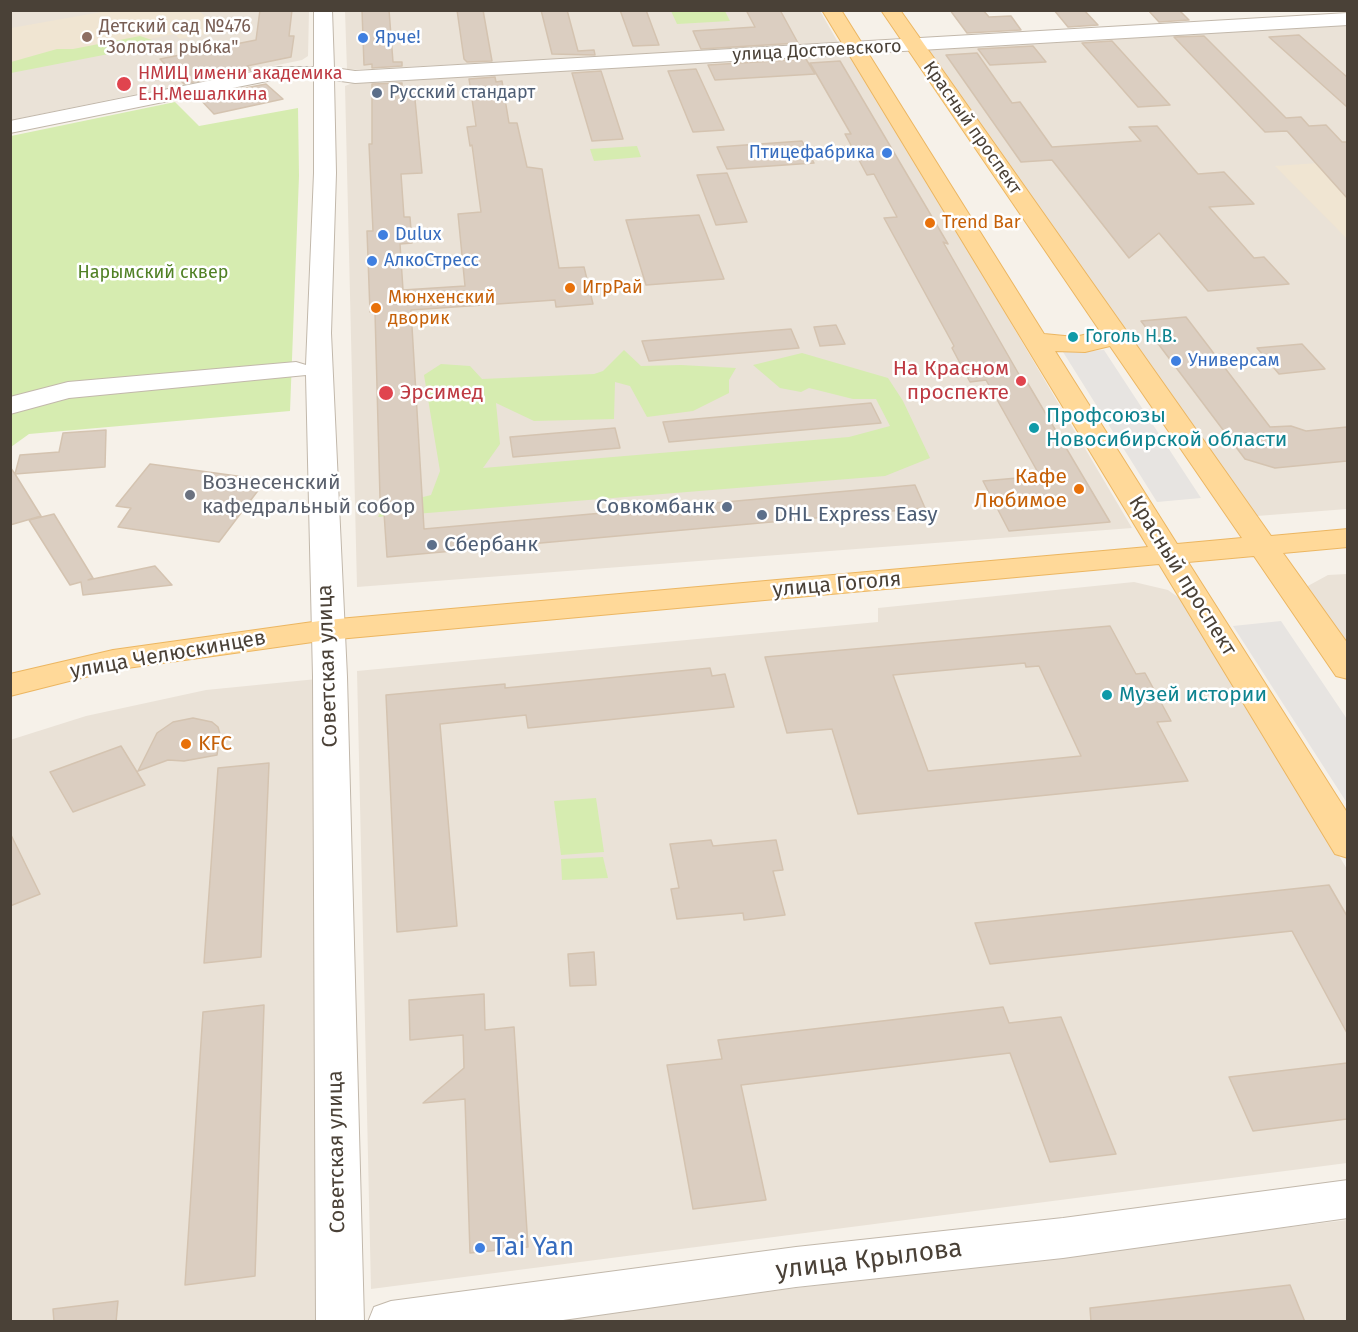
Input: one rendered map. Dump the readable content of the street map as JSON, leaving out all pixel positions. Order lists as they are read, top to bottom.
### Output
{
  "streets": {
    "main road": ["Красный проспект", "улица Гоголя", "улица Челюскинцев"],
    "street": ["улица Достоевского", "Советская улица", "улица Крылова"]
  },
  "crossings": [
    ["улица Достоевского", "Красный проспект"],
    ["улица Достоевского", "Советская улица"],
    ["Красный проспект", "улица Гоголя"],
    ["улица Гоголя", "улица Челюскинцев"],
    ["улица Гоголя", "Советская улица"],
    ["улица Челюскинцев", "Советская улица"]
  ],
  "parks": ["Нарымский сквер"],
  "places": [
    "Детский сад №476 \"Золотая рыбка\"",
    "Ярче!",
    "НМИЦ имени академика Е.Н.Мешалкина",
    "Русский стандарт",
    "Птицефабрика",
    "Trend Bar",
    "Dulux",
    "АлкоСтресс",
    "ИгрРай",
    "Мюнхенский дворик",
    "Гоголь Н.В.",
    "Универсам",
    "На Красном проспекте",
    "Эрсимед",
    "Профсоюзы Новосибирской области",
    "Кафе Любимое",
    "Вознесенский кафедральный собор",
    "Совкомбанк",
    "DHL Express Easy",
    "Сбербанк",
    "Музей истории",
    "KFC",
    "Tai Yan"
  ]
}
